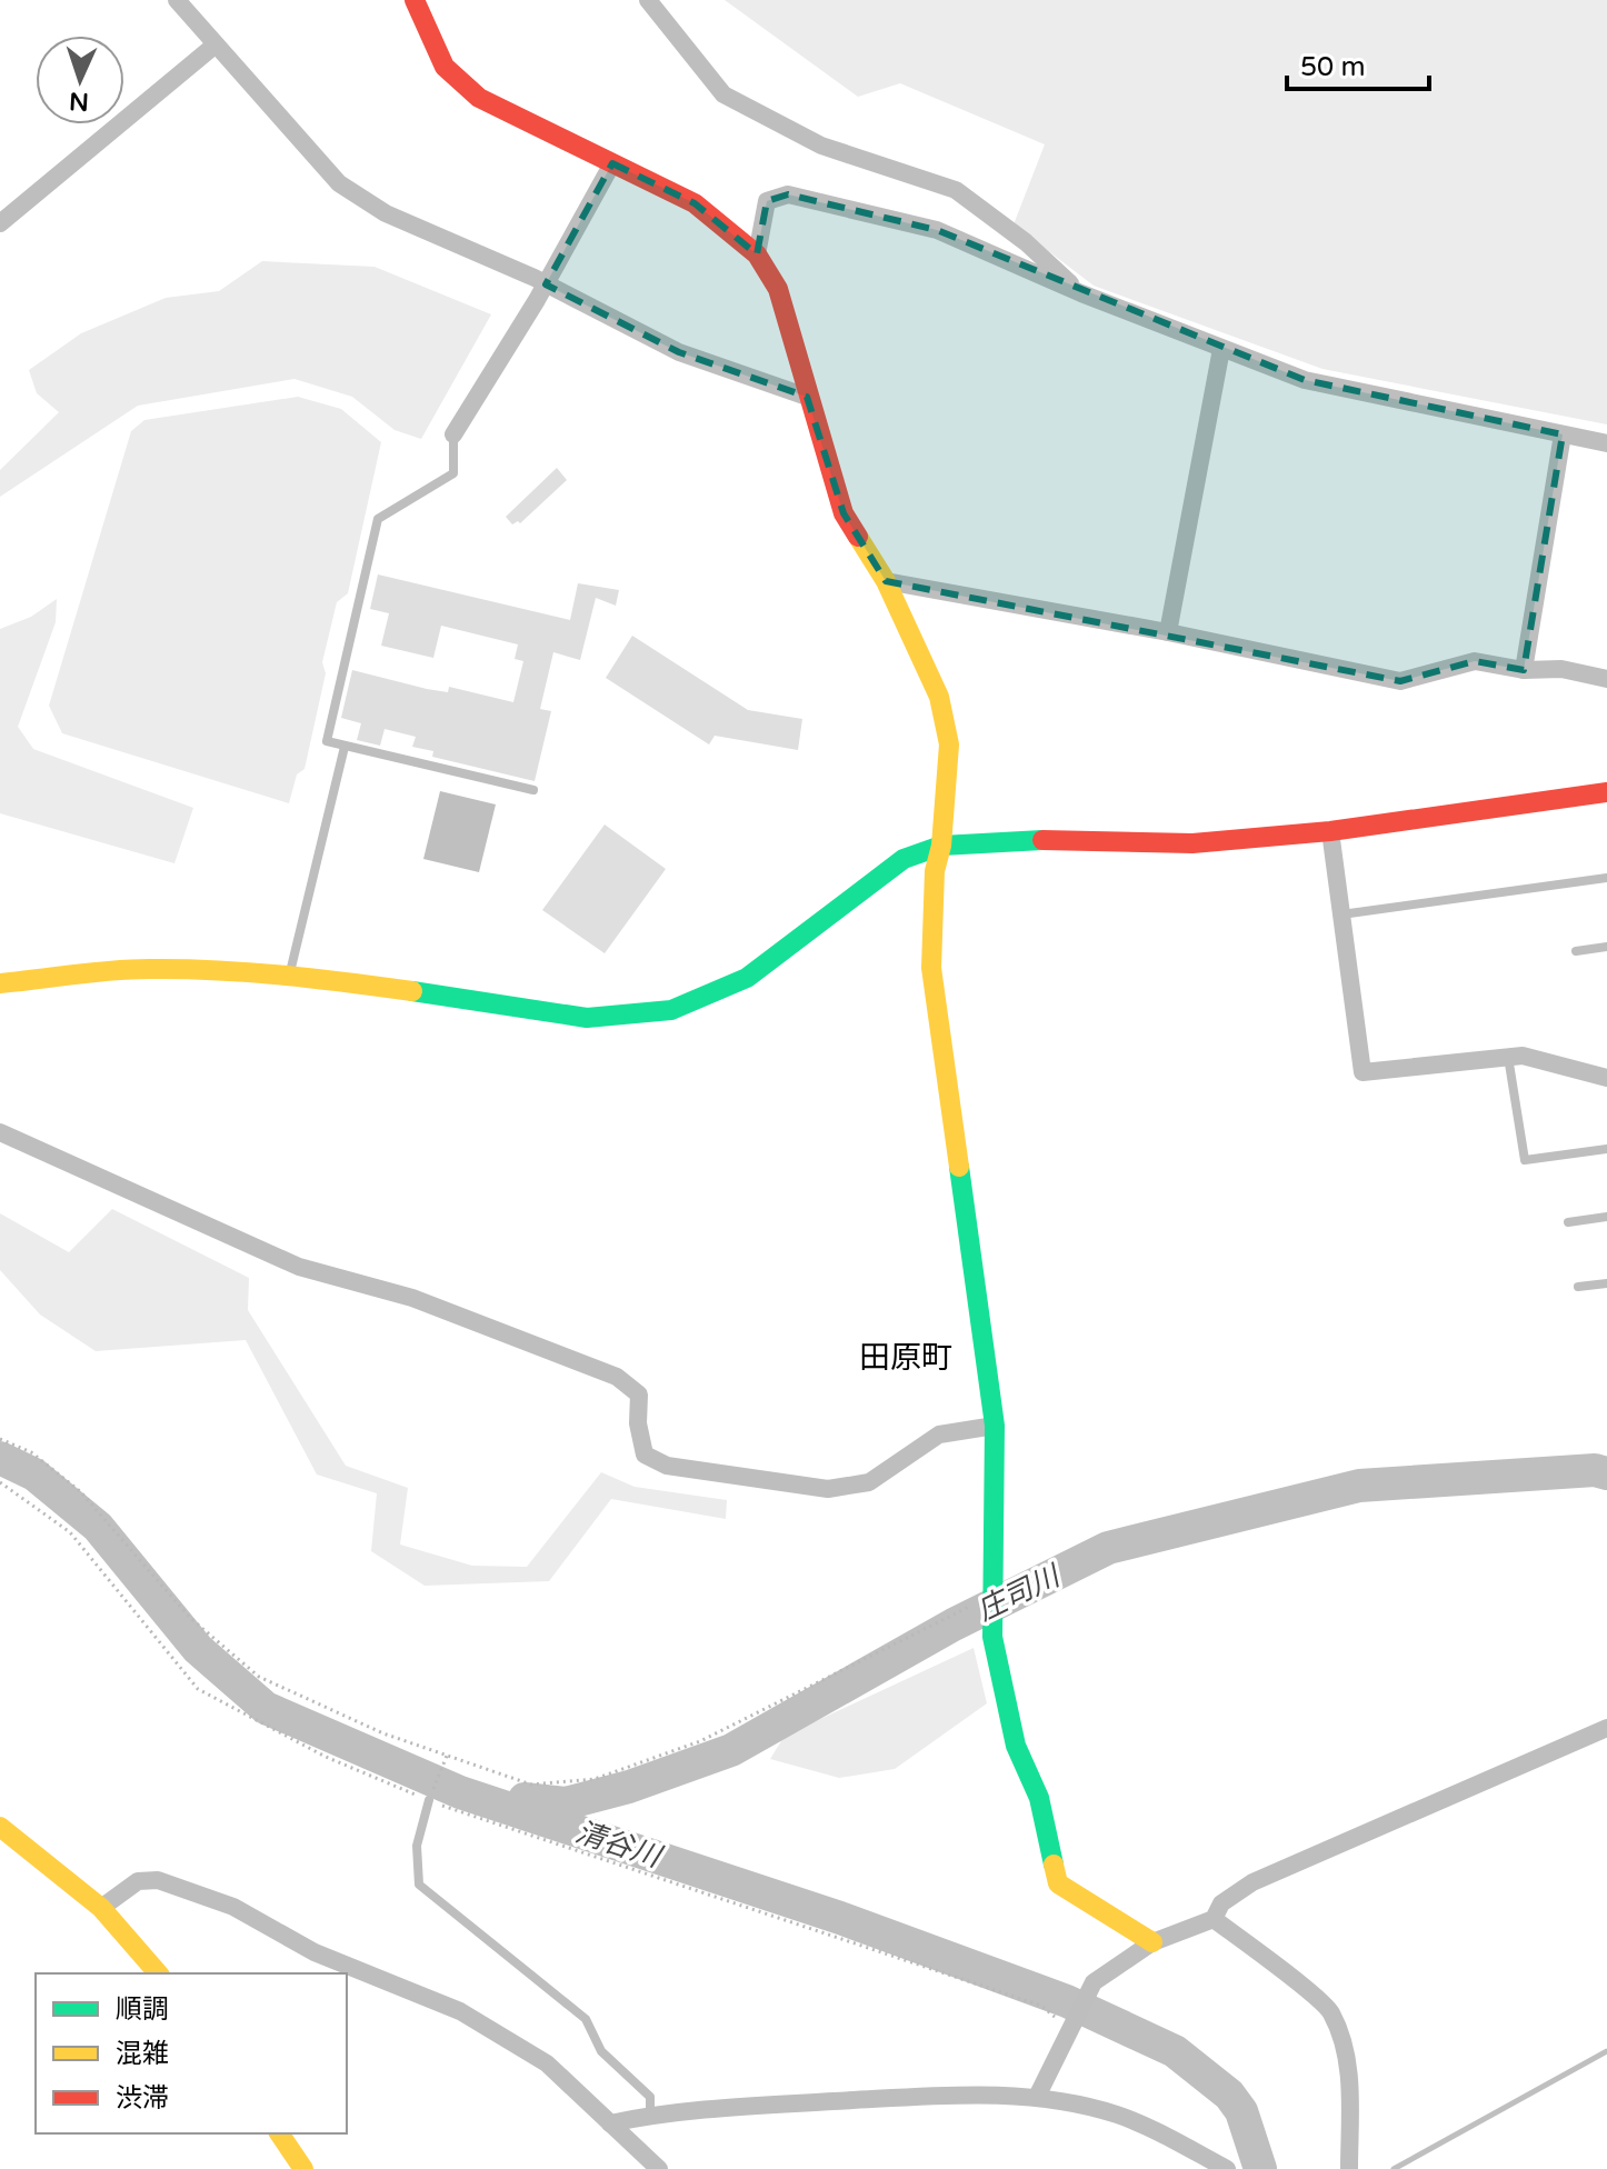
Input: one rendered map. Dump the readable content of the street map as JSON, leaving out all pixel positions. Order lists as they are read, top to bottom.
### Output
{
  "districts": ["田原町"],
  "water": ["庄司川", "清谷川"],
  "legend": ["順調", "混雑", "渋滞"],
  "scale_bar": "50 m",
  "north": "bottom"
}
